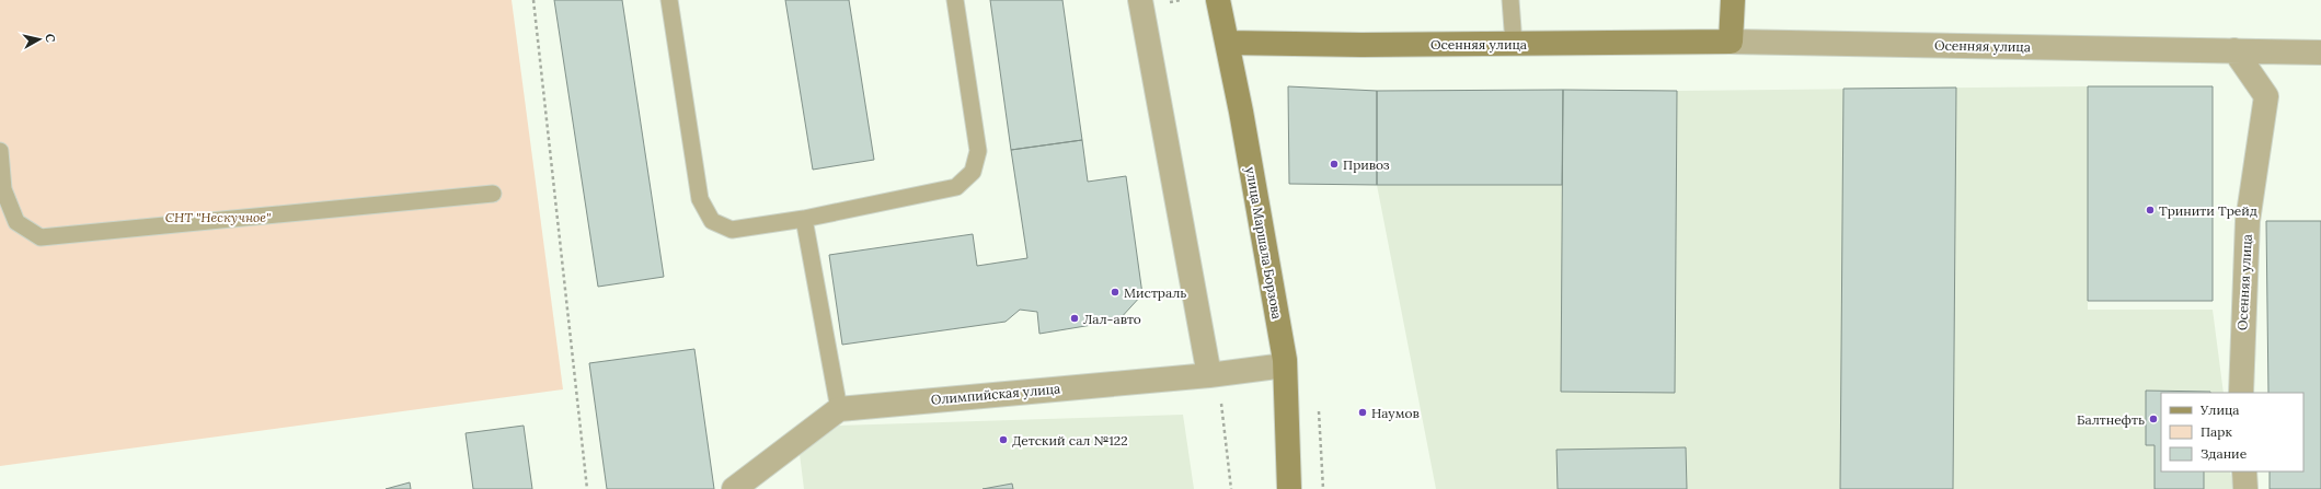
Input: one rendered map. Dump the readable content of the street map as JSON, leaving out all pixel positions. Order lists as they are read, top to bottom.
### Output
{
  "streets": {
    "street": ["Осенняя улица", "улица Маршала Борзова", "Олимпийская улица"]
  },
  "crossings": [
    ["Осенняя улица", "улица Маршала Борзова"],
    ["улица Маршала Борзова", "Олимпийская улица"]
  ],
  "parks": ["СНТ \"Нескучное\""],
  "places": [
    "Привоз",
    "Тринити Трейд",
    "Мистраль",
    "Лал-авто",
    "Наумов",
    "Балтнефть",
    "Детский сал №122"
  ],
  "legend": ["Улица", "Парк", "Здание"],
  "north": "right"
}
